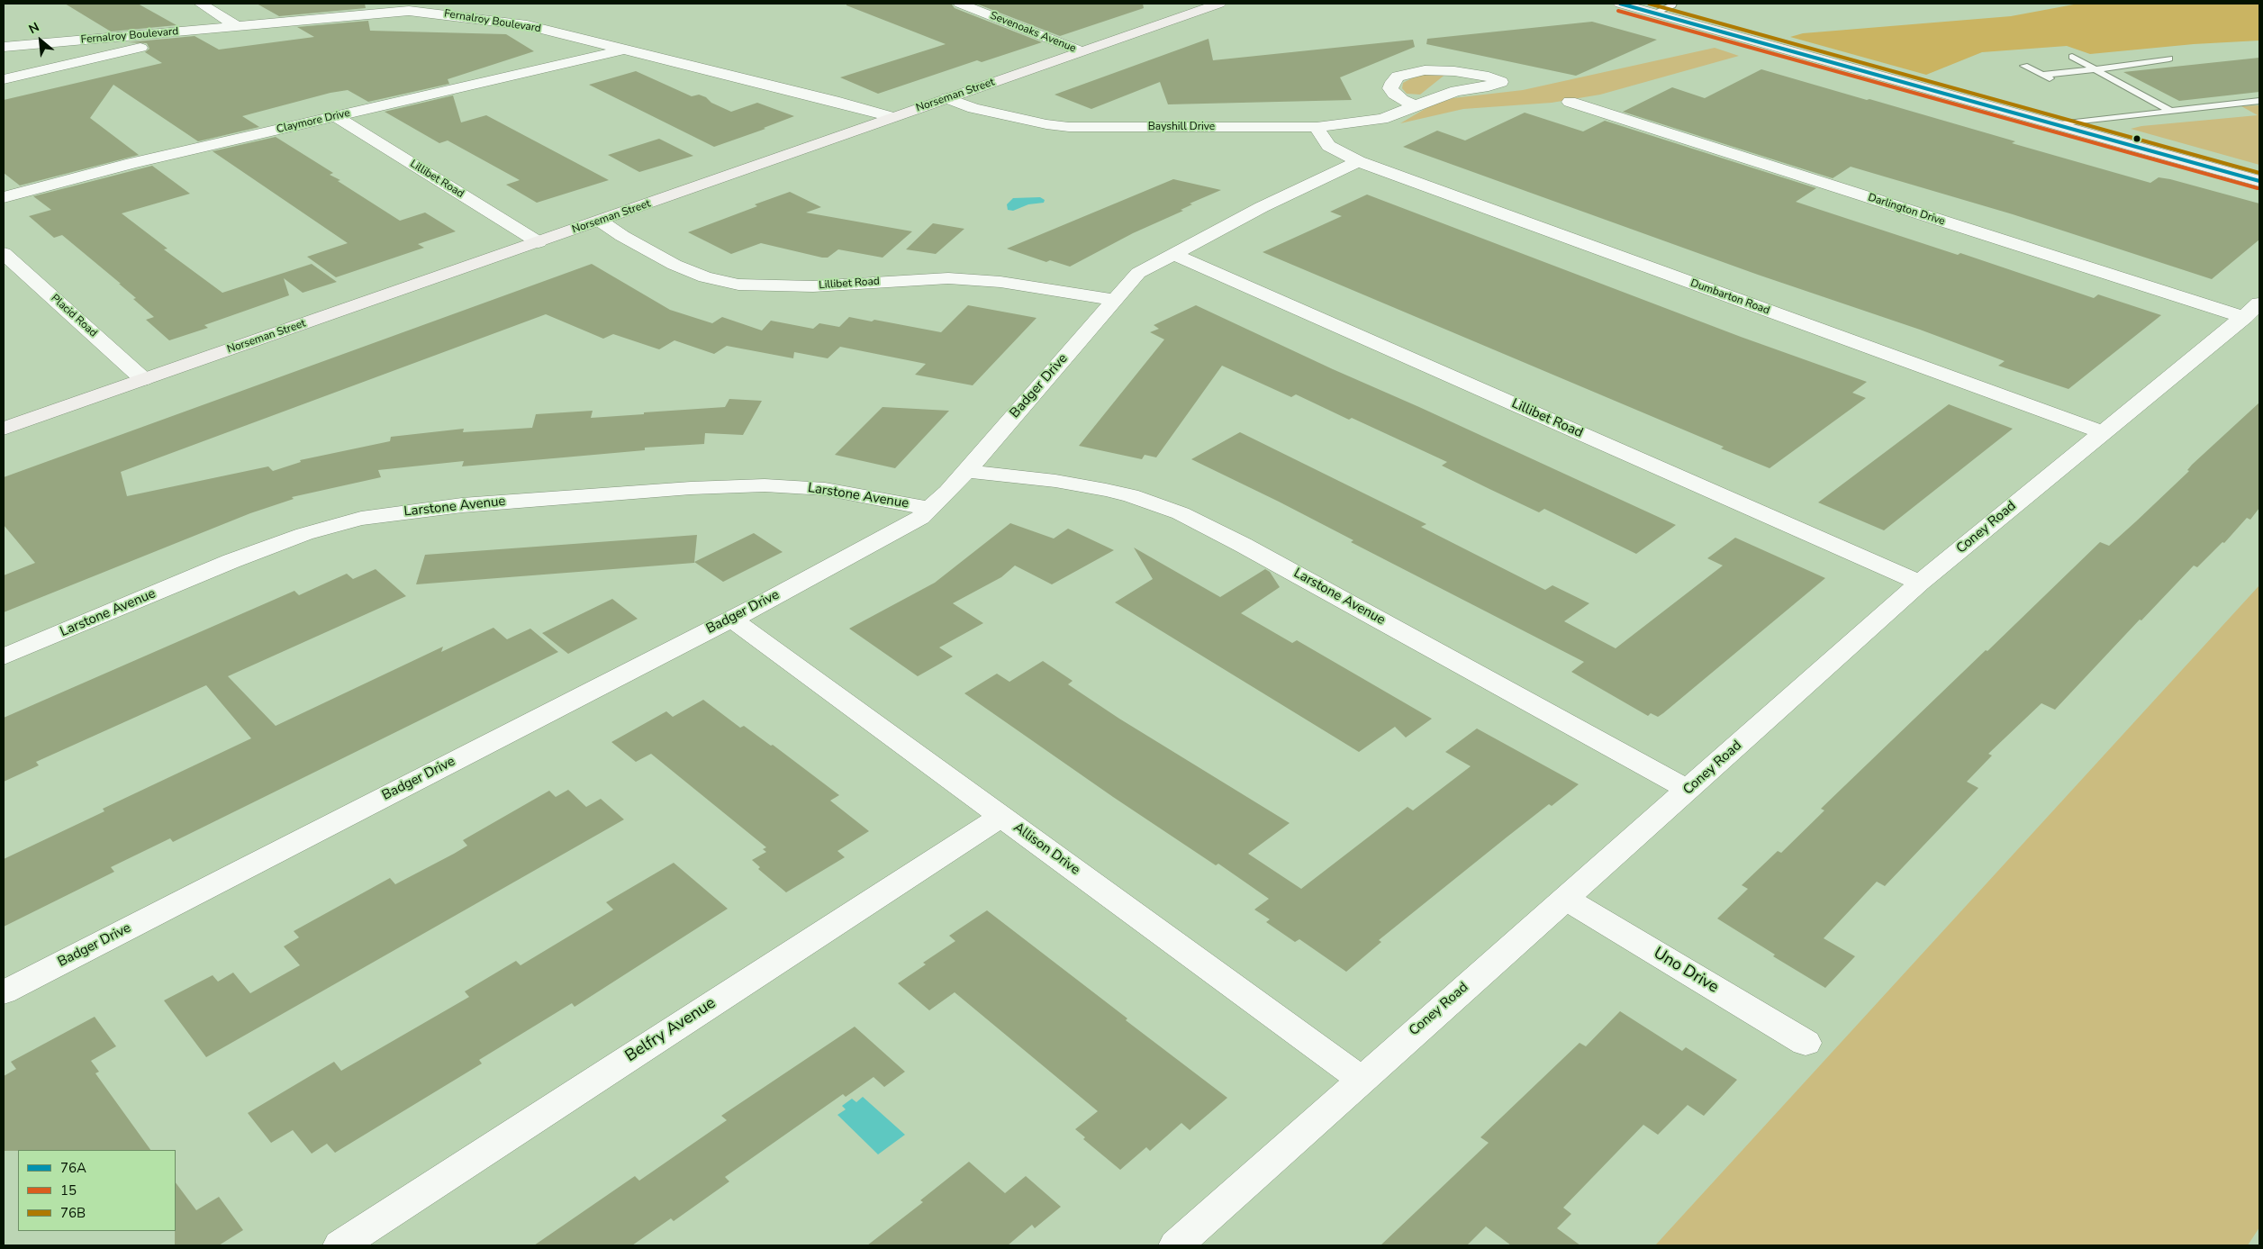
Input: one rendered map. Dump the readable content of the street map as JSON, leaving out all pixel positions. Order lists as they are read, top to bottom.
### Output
{
  "streets": {
    "street": [
      "Fernalroy Boulevard",
      "Sevenoaks Avenue",
      "Norseman Street",
      "Claymore Drive",
      "Bayshill Drive",
      "Lillibet Road",
      "Darlington Drive",
      "Dumbarton Road",
      "Placid Road",
      "Badger Drive",
      "Larstone Avenue",
      "Coney Road",
      "Allison Drive",
      "Uno Drive",
      "Belfry Avenue"
    ]
  },
  "crossings": [
    ["Fernalroy Boulevard", "Norseman Street"],
    ["Fernalroy Boulevard", "Claymore Drive"],
    ["Sevenoaks Avenue", "Norseman Street"],
    ["Norseman Street", "Bayshill Drive"],
    ["Norseman Street", "Lillibet Road"],
    ["Norseman Street", "Placid Road"],
    ["Claymore Drive", "Lillibet Road"],
    ["Lillibet Road", "Badger Drive"],
    ["Lillibet Road", "Coney Road"],
    ["Darlington Drive", "Coney Road"],
    ["Dumbarton Road", "Badger Drive"],
    ["Dumbarton Road", "Coney Road"],
    ["Badger Drive", "Larstone Avenue"],
    ["Badger Drive", "Allison Drive"],
    ["Larstone Avenue", "Coney Road"],
    ["Coney Road", "Allison Drive"],
    ["Coney Road", "Uno Drive"],
    ["Allison Drive", "Belfry Avenue"]
  ],
  "lines": ["transit line 76A", "transit line 76B", "transit line 15"],
  "legend": ["76A", "15", "76B"],
  "north": "top left"
}
